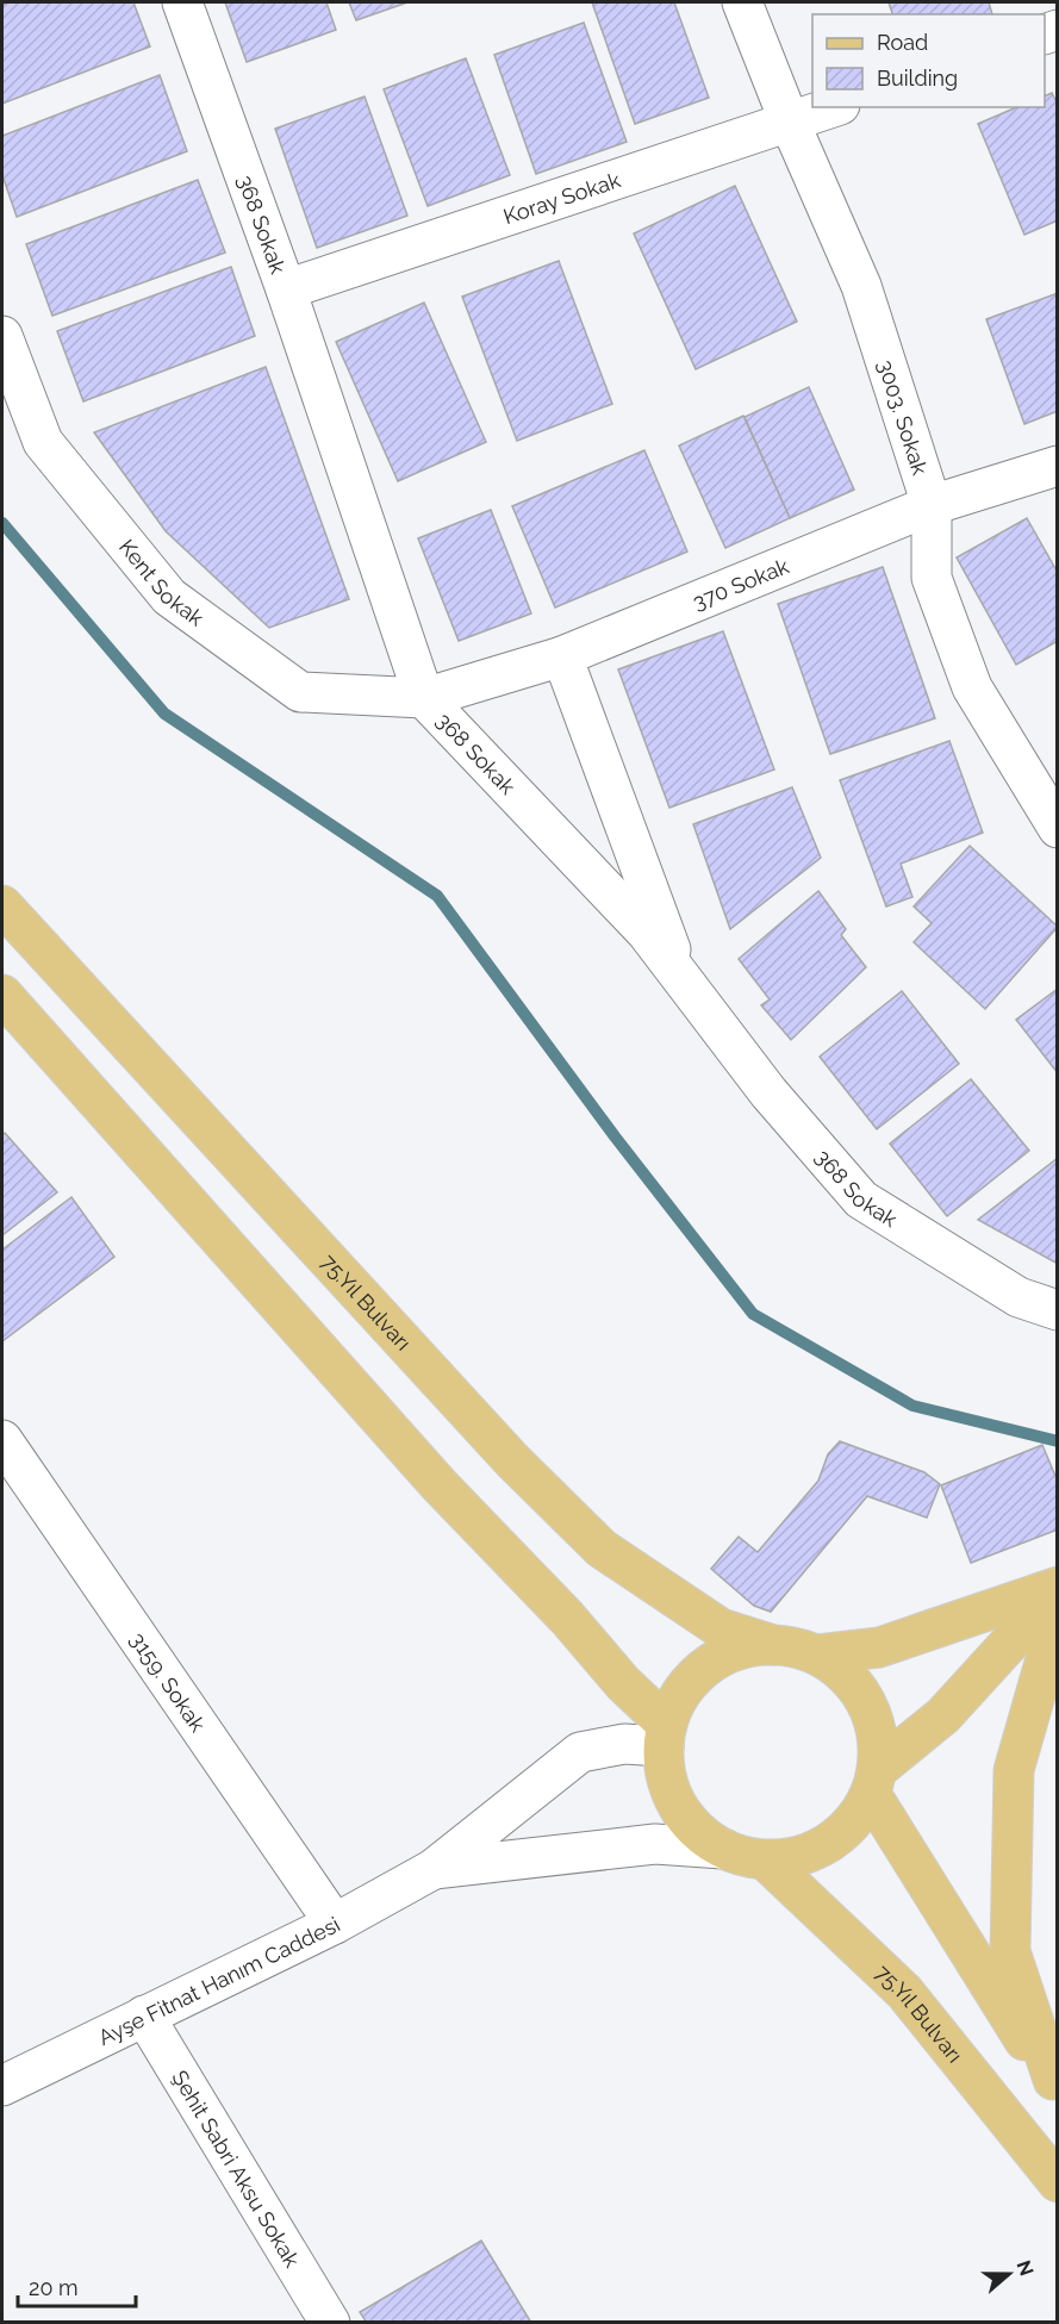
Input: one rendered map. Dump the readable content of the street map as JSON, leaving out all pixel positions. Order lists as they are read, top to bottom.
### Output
{
  "streets": {
    "main road": ["75.Yıl Bulvarı"],
    "street": [
      "Koray Sokak",
      "368 Sokak",
      "3003. Sokak",
      "Kent Sokak",
      "370 Sokak",
      "3159. Sokak",
      "Ayşe Fitnat Hanım Caddesi",
      "Şehit Sabri Aksu Sokak"
    ]
  },
  "crossings": [
    ["Koray Sokak", "368 Sokak"],
    ["Koray Sokak", "3003. Sokak"],
    ["368 Sokak", "Kent Sokak"],
    ["368 Sokak", "370 Sokak"],
    ["3003. Sokak", "370 Sokak"],
    ["Kent Sokak", "370 Sokak"],
    ["75.Yıl Bulvarı", "Ayşe Fitnat Hanım Caddesi"],
    ["3159. Sokak", "Ayşe Fitnat Hanım Caddesi"],
    ["Ayşe Fitnat Hanım Caddesi", "Şehit Sabri Aksu Sokak"]
  ],
  "legend": ["Road", "Building"],
  "scale_bar": "20 m",
  "north": "right"
}
